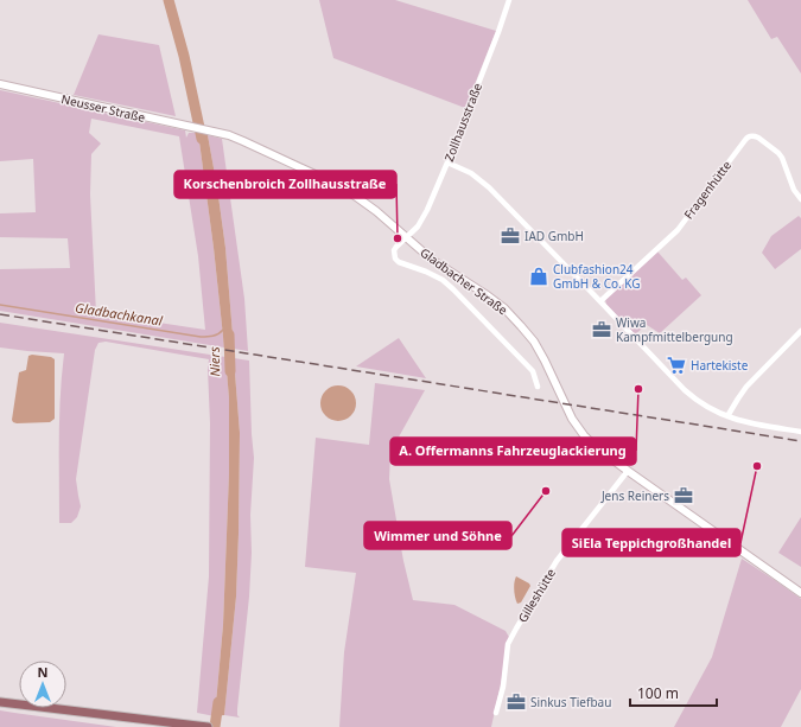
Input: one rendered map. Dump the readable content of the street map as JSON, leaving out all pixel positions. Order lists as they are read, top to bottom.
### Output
{
  "streets": {
    "street": [
      "Neusser Straße",
      "Zollhausstraße",
      "Fragenhütte",
      "Gladbacher Straße",
      "Gilleshütte"
    ]
  },
  "crossings": [
    ["Neusser Straße", "Gladbacher Straße"],
    ["Zollhausstraße", "Gladbacher Straße"],
    ["Gladbacher Straße", "Gilleshütte"]
  ],
  "water": ["Gladbachkanal", "Niers"],
  "places": {
    "office": [
      "IAD GmbH",
      "Wiwa Kampfmittelbergung",
      "Jens Reiners",
      "Sinkus Tiefbau"
    ],
    "other": [
      "Korschenbroich Zollhausstraße",
      "A. Offermanns Fahrzeuglackierung",
      "SiEla Teppichgroßhandel",
      "Wimmer und Söhne"
    ],
    "shop": ["Clubfashion24 GmbH & Co. KG"],
    "supermarket": ["Hartekiste"]
  },
  "scale_bar": "100 m",
  "north": "top"
}
